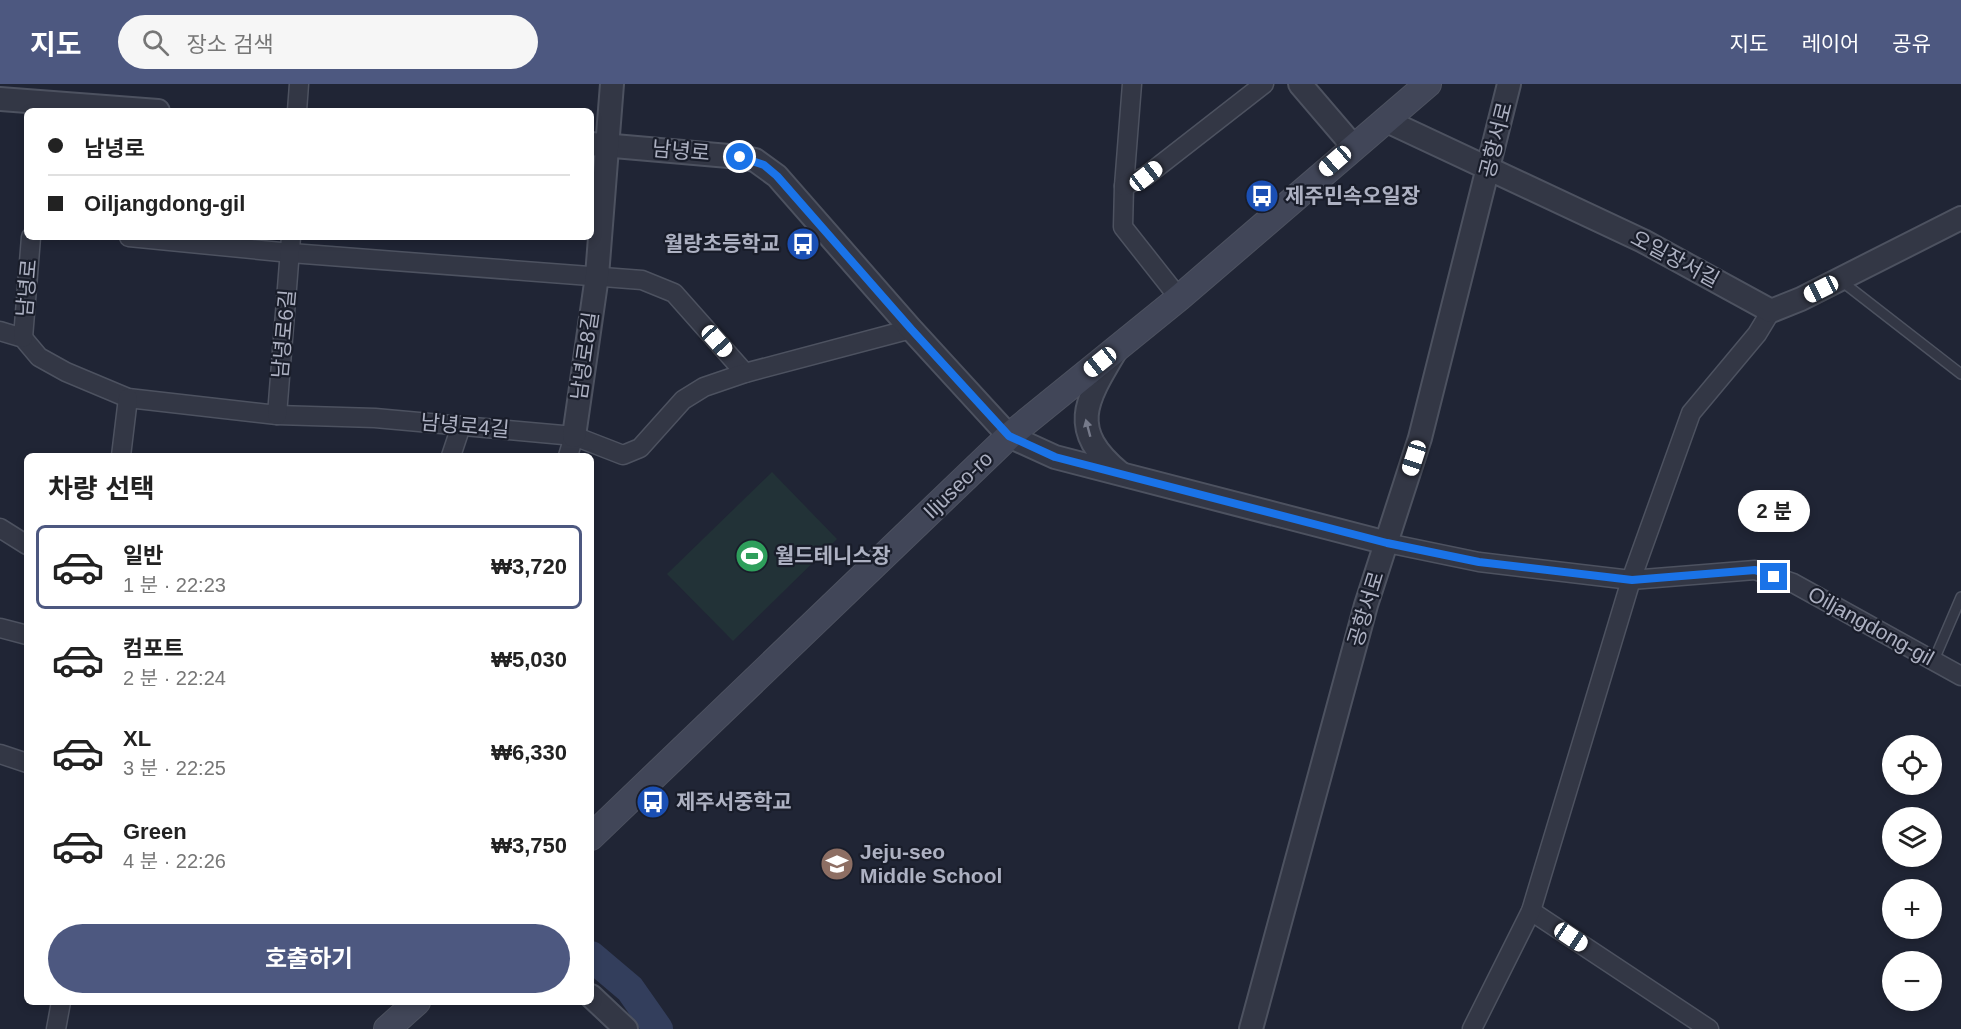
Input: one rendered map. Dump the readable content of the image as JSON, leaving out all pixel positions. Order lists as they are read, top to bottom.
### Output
{
  "streets": {
    "main road": ["Iljuseo-ro"],
    "street": [
      "공항서로",
      "남녕로",
      "오일장서길",
      "남녕로6길",
      "남녕로8길",
      "남녕로4길",
      "Oiljangdong-gil"
    ]
  },
  "crossings": [
    ["공항서로", "오일장서길"],
    ["공항서로", "Oiljangdong-gil"],
    ["남녕로", "남녕로8길"],
    ["남녕로", "남녕로4길"],
    ["남녕로", "Iljuseo-ro"],
    ["남녕로", "Oiljangdong-gil"],
    ["오일장서길", "Iljuseo-ro"],
    ["남녕로6길", "남녕로4길"],
    ["남녕로8길", "남녕로4길"],
    ["Iljuseo-ro", "Oiljangdong-gil"]
  ],
  "places": {
    "bus stop": ["제주민속오일장", "월랑초등학교", "제주서중학교"],
    "sports": ["월드테니스장"],
    "school or university": ["Jeju-seo Middle School"]
  },
  "page": {
    "header": "지도",
    "search": "장소 검색",
    "nav": ["지도", "레이어", "공유"],
    "banner": ["남녕로", "Oiljangdong-gil"],
    "heading": "차량 선택",
    "bubble": "2 분",
    "list": [
      {
        "name": "일반",
        "note": "1 분 · 22:23",
        "value": "₩3,720"
      },
      {
        "name": "컴포트",
        "note": "2 분 · 22:24",
        "value": "₩5,030"
      },
      {
        "name": "XL",
        "note": "3 분 · 22:25",
        "value": "₩6,330"
      },
      {
        "name": "Green",
        "note": "4 분 · 22:26",
        "value": "₩3,750"
      }
    ],
    "map_buttons": ["+", "−"],
    "buttons": "호출하기"
  }
}
